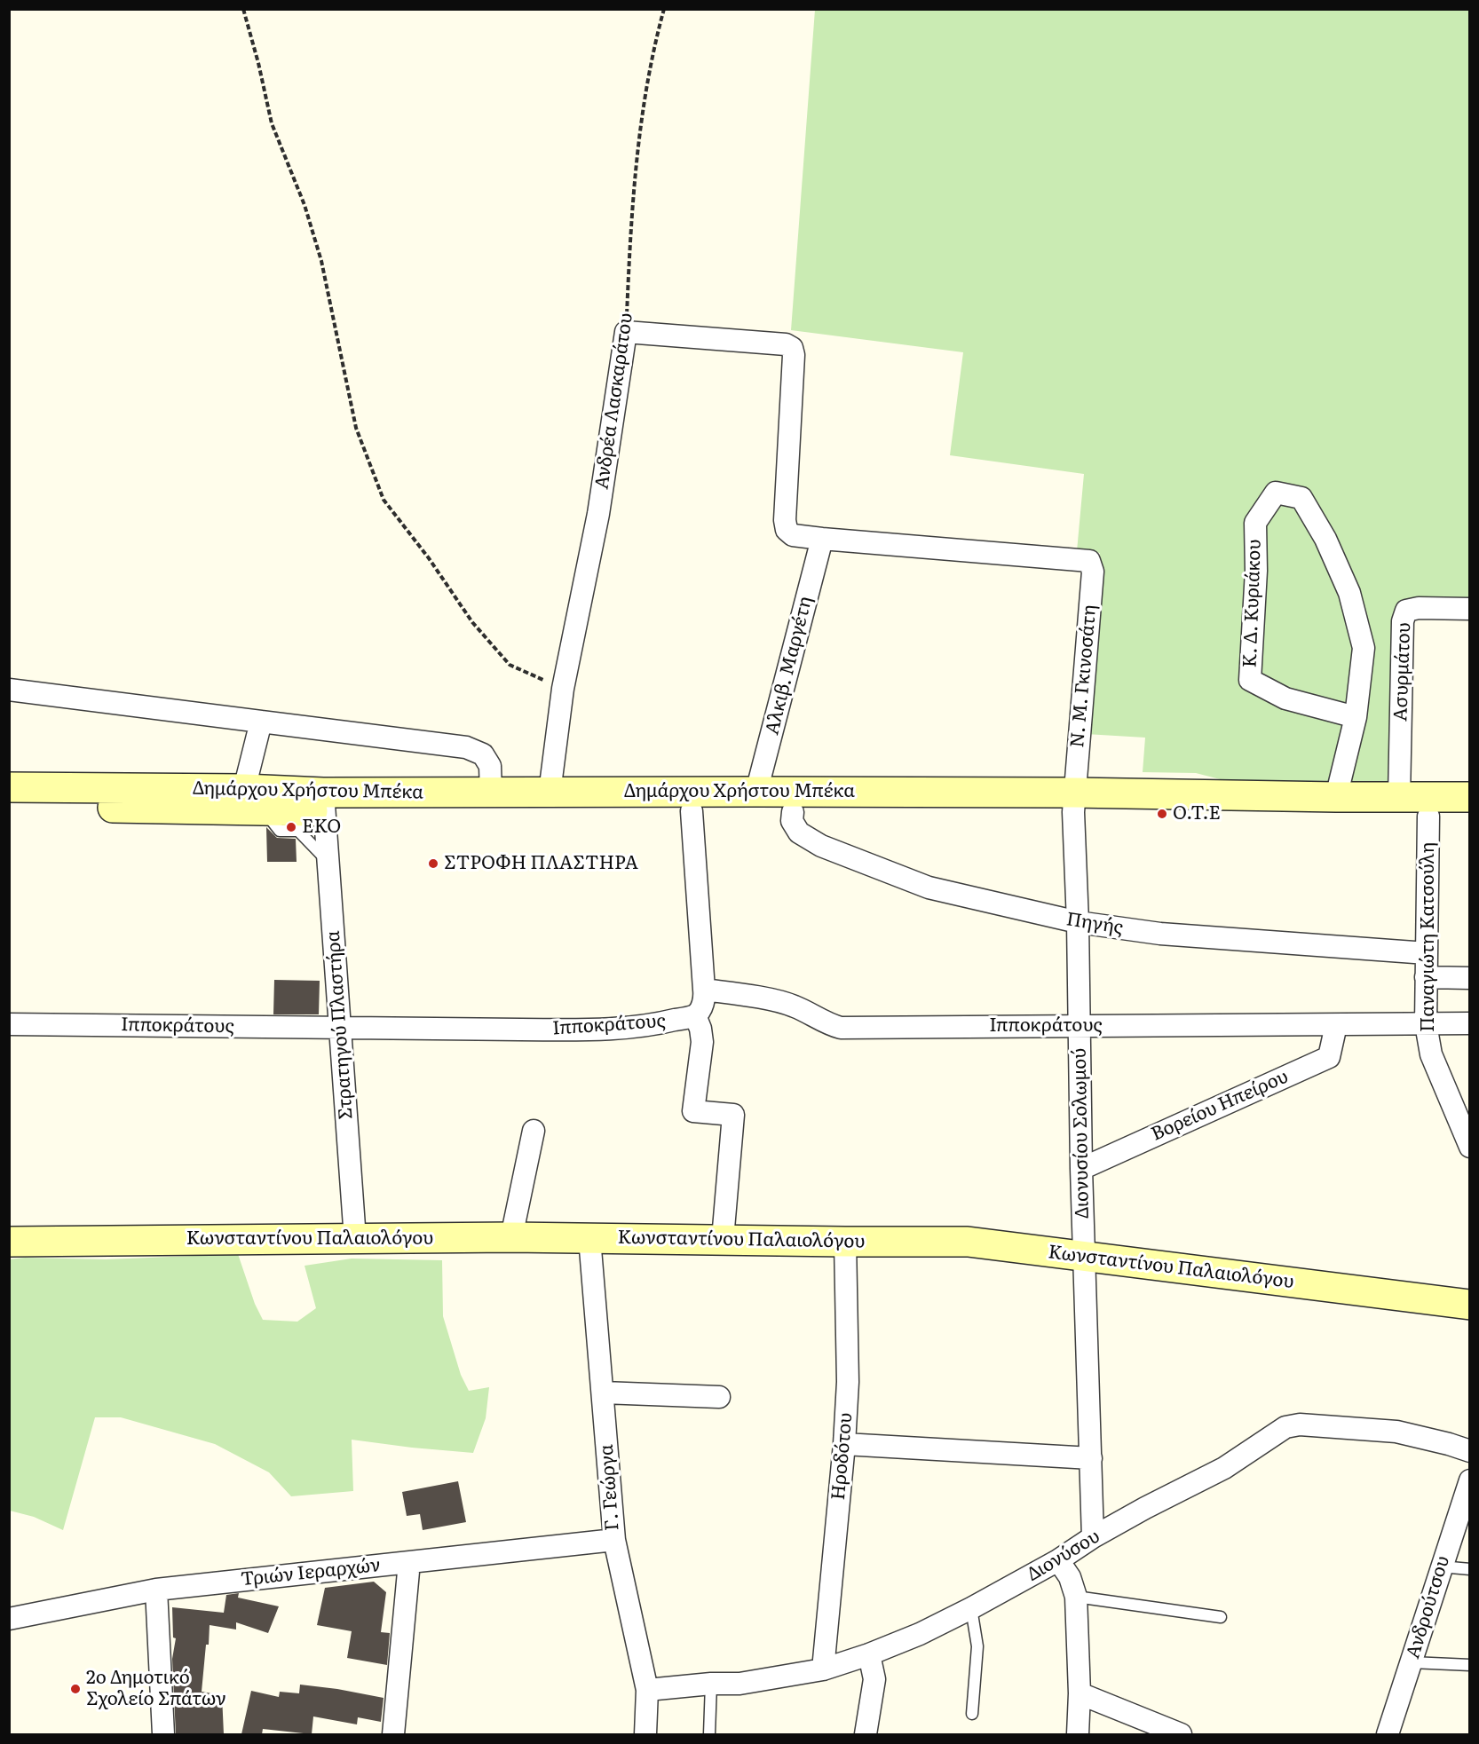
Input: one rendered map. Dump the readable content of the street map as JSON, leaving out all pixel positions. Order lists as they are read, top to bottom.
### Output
{
  "streets": {
    "main road": ["Δημάρχου Χρήστου Μπέκα", "Κωνσταντίνου Παλαιολόγου"],
    "street": [
      "Ανδρέα Λασκαράτου",
      "Κ. Δ. Κυριάκου",
      "Αλκιβ. Μαργέτη",
      "Ασυρμάτου",
      "Ν. Μ. Γκινοσάτη",
      "Πηγής",
      "Παναγιώτη Κατσούλη",
      "Στρατηγού Πλαστήρα",
      "Ιπποκράτους",
      "Βορείου Ηπείρου",
      "Διονυσίου Σολωμού",
      "Ηροδότου",
      "Γ. Γεώργα",
      "Διονύσου",
      "Τριών Ιεραρχών",
      "Ανδρούτσου"
    ]
  },
  "crossings": [
    ["Ανδρέα Λασκαράτου", "Δημάρχου Χρήστου Μπέκα"],
    ["Κ. Δ. Κυριάκου", "Δημάρχου Χρήστου Μπέκα"],
    ["Αλκιβ. Μαργέτη", "Ν. Μ. Γκινοσάτη"],
    ["Αλκιβ. Μαργέτη", "Δημάρχου Χρήστου Μπέκα"],
    ["Ασυρμάτου", "Δημάρχου Χρήστου Μπέκα"],
    ["Ν. Μ. Γκινοσάτη", "Δημάρχου Χρήστου Μπέκα"],
    ["Ν. Μ. Γκινοσάτη", "Διονυσίου Σολωμού"],
    ["Δημάρχου Χρήστου Μπέκα", "Πηγής"],
    ["Δημάρχου Χρήστου Μπέκα", "Παναγιώτη Κατσούλη"],
    ["Δημάρχου Χρήστου Μπέκα", "Στρατηγού Πλαστήρα"],
    ["Δημάρχου Χρήστου Μπέκα", "Διονυσίου Σολωμού"],
    ["Πηγής", "Παναγιώτη Κατσούλη"],
    ["Πηγής", "Διονυσίου Σολωμού"],
    ["Παναγιώτη Κατσούλη", "Ιπποκράτους"],
    ["Στρατηγού Πλαστήρα", "Ιπποκράτους"],
    ["Στρατηγού Πλαστήρα", "Κωνσταντίνου Παλαιολόγου"],
    ["Ιπποκράτους", "Βορείου Ηπείρου"],
    ["Ιπποκράτους", "Διονυσίου Σολωμού"],
    ["Βορείου Ηπείρου", "Διονυσίου Σολωμού"],
    ["Διονυσίου Σολωμού", "Κωνσταντίνου Παλαιολόγου"],
    ["Διονυσίου Σολωμού", "Διονύσου"],
    ["Κωνσταντίνου Παλαιολόγου", "Ηροδότου"],
    ["Κωνσταντίνου Παλαιολόγου", "Γ. Γεώργα"],
    ["Ηροδότου", "Διονύσου"],
    ["Γ. Γεώργα", "Διονύσου"],
    ["Γ. Γεώργα", "Τριών Ιεραρχών"]
  ],
  "places": [
    "Ο.Τ.Ε",
    "ΕΚΟ",
    "ΣΤΡΟΦΗ ΠΛΑΣΤΗΡΑ",
    "2ο Δημοτικό Σχολείο Σπάτων"
  ]
}
